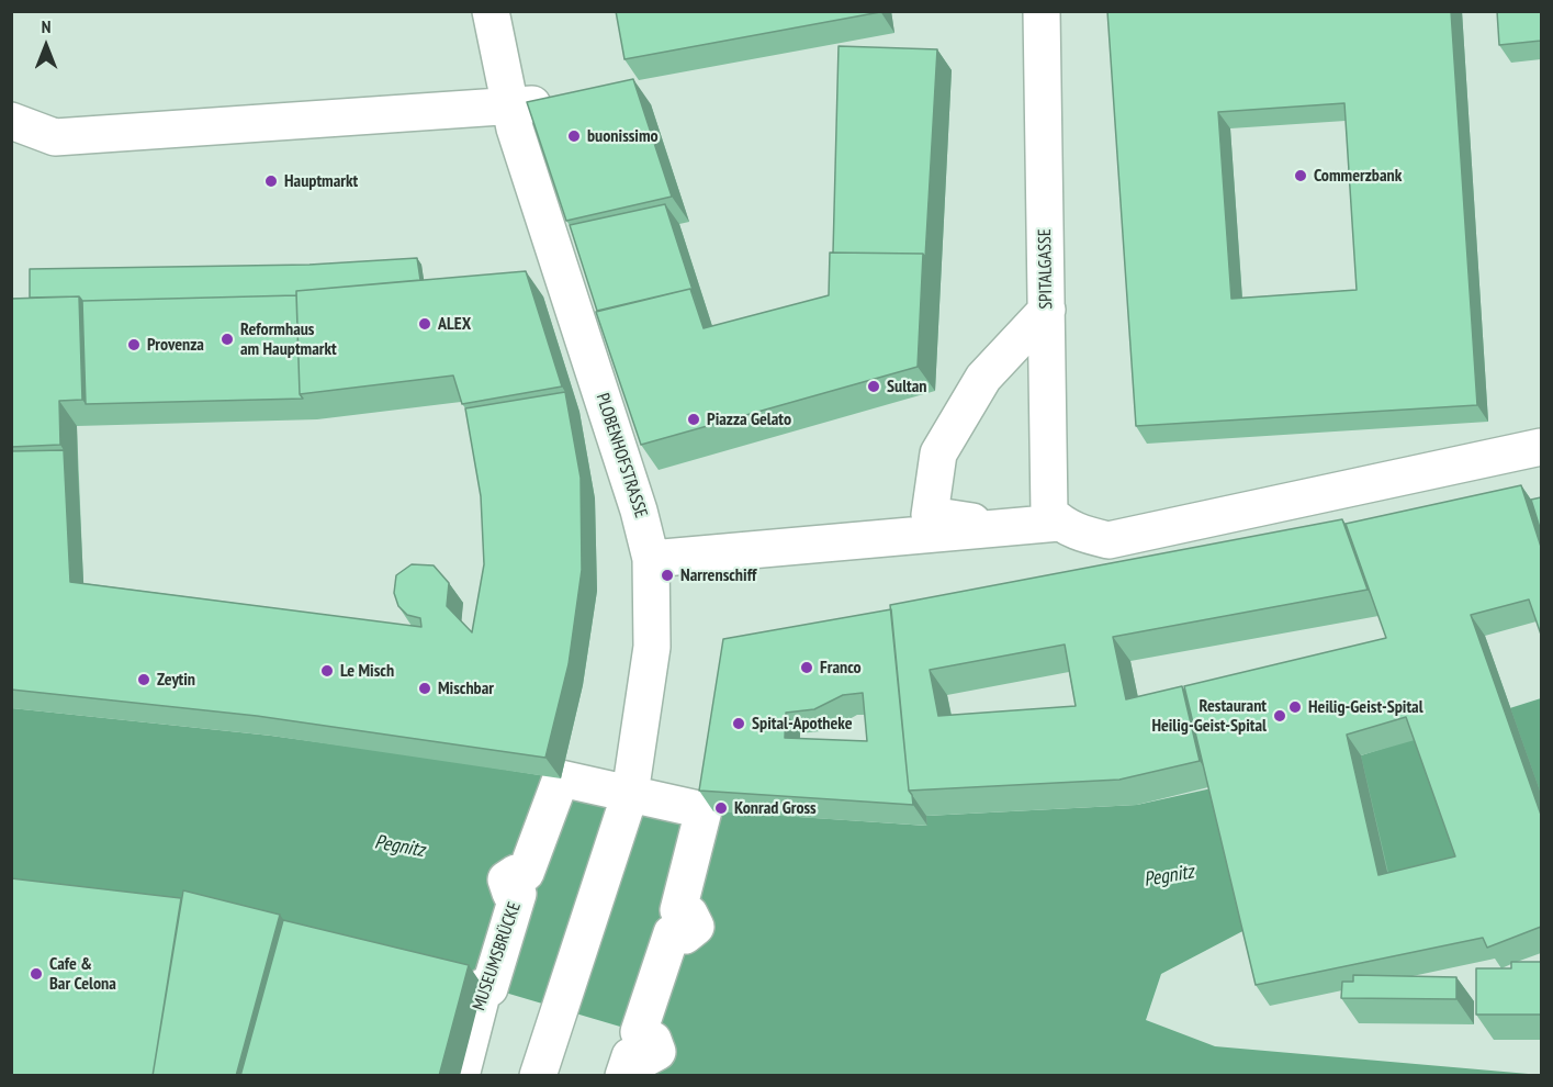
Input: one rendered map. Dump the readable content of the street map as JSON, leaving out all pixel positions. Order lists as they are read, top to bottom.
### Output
{
  "streets": {
    "street": ["SPITALGASSE", "PLOBENHOFSTRASSE", "MUSEUMSBRÜCKE"]
  },
  "crossings": [
    ["PLOBENHOFSTRASSE", "MUSEUMSBRÜCKE"]
  ],
  "water": ["Pegnitz"],
  "places": [
    "buonissimo",
    "Commerzbank",
    "Hauptmarkt",
    "ALEX",
    "Reformhaus am Hauptmarkt",
    "Provenza",
    "Sultan",
    "Piazza Gelato",
    "Narrenschiff",
    "Franco",
    "Le Misch",
    "Zeytin",
    "Mischbar",
    "Heilig-Geist-Spital",
    "Restaurant Heilig-Geist-Spital",
    "Spital-Apotheke",
    "Konrad Gross",
    "Cafe & Bar Celona"
  ],
  "north": "top"
}
